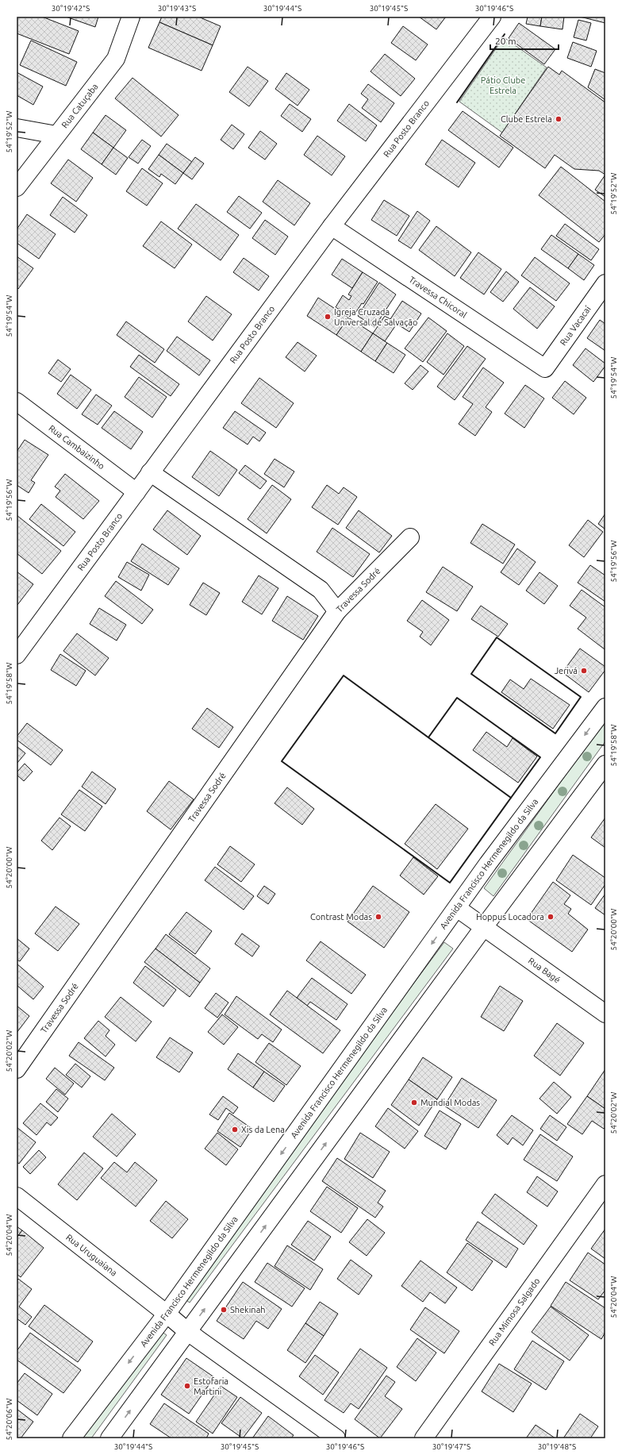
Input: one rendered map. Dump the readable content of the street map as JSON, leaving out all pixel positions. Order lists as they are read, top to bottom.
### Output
{
  "streets": {
    "street": [
      "Rua Catuçaba",
      "Rua Posto Branco",
      "Travessa Chicoral",
      "Rua Vacacaí",
      "Rua Cambaizinho",
      "Travessa Sodré",
      "Avenida Francisco Hermenegildo da Silva",
      "Rua Bagé",
      "Rua Uruguaiana",
      "Rua Mimosa Salgado"
    ]
  },
  "crossings": [
    ["Rua Posto Branco", "Travessa Chicoral"],
    ["Rua Posto Branco", "Rua Cambaizinho"],
    ["Travessa Chicoral", "Rua Vacacaí"],
    ["Avenida Francisco Hermenegildo da Silva", "Rua Bagé"],
    ["Avenida Francisco Hermenegildo da Silva", "Rua Uruguaiana"]
  ],
  "parks": ["Pátio Clube Estrela"],
  "places": [
    "Clube Estrela",
    "Igreja Cruzada Universal de Salvação",
    "Jerivá",
    "Contrast Modas",
    "Hoppus Locadora",
    "Mundial Modas",
    "Xis da Lena",
    "Shekinah",
    "Estofaria Martini"
  ],
  "scale_bar": "20 m",
  "coordinates": [
    "30°19'42\"S",
    "30°19'43\"S",
    "30°19'44\"S",
    "30°19'45\"S",
    "30°19'46\"S",
    "54°19'52\"W",
    "54°19'54\"W",
    "54°19'56\"W",
    "54°19'58\"W",
    "54°20'00\"W",
    "54°20'02\"W",
    "54°20'04\"W",
    "54°20'06\"W",
    "30°19'47\"S",
    "30°19'48\"S"
  ]
}
